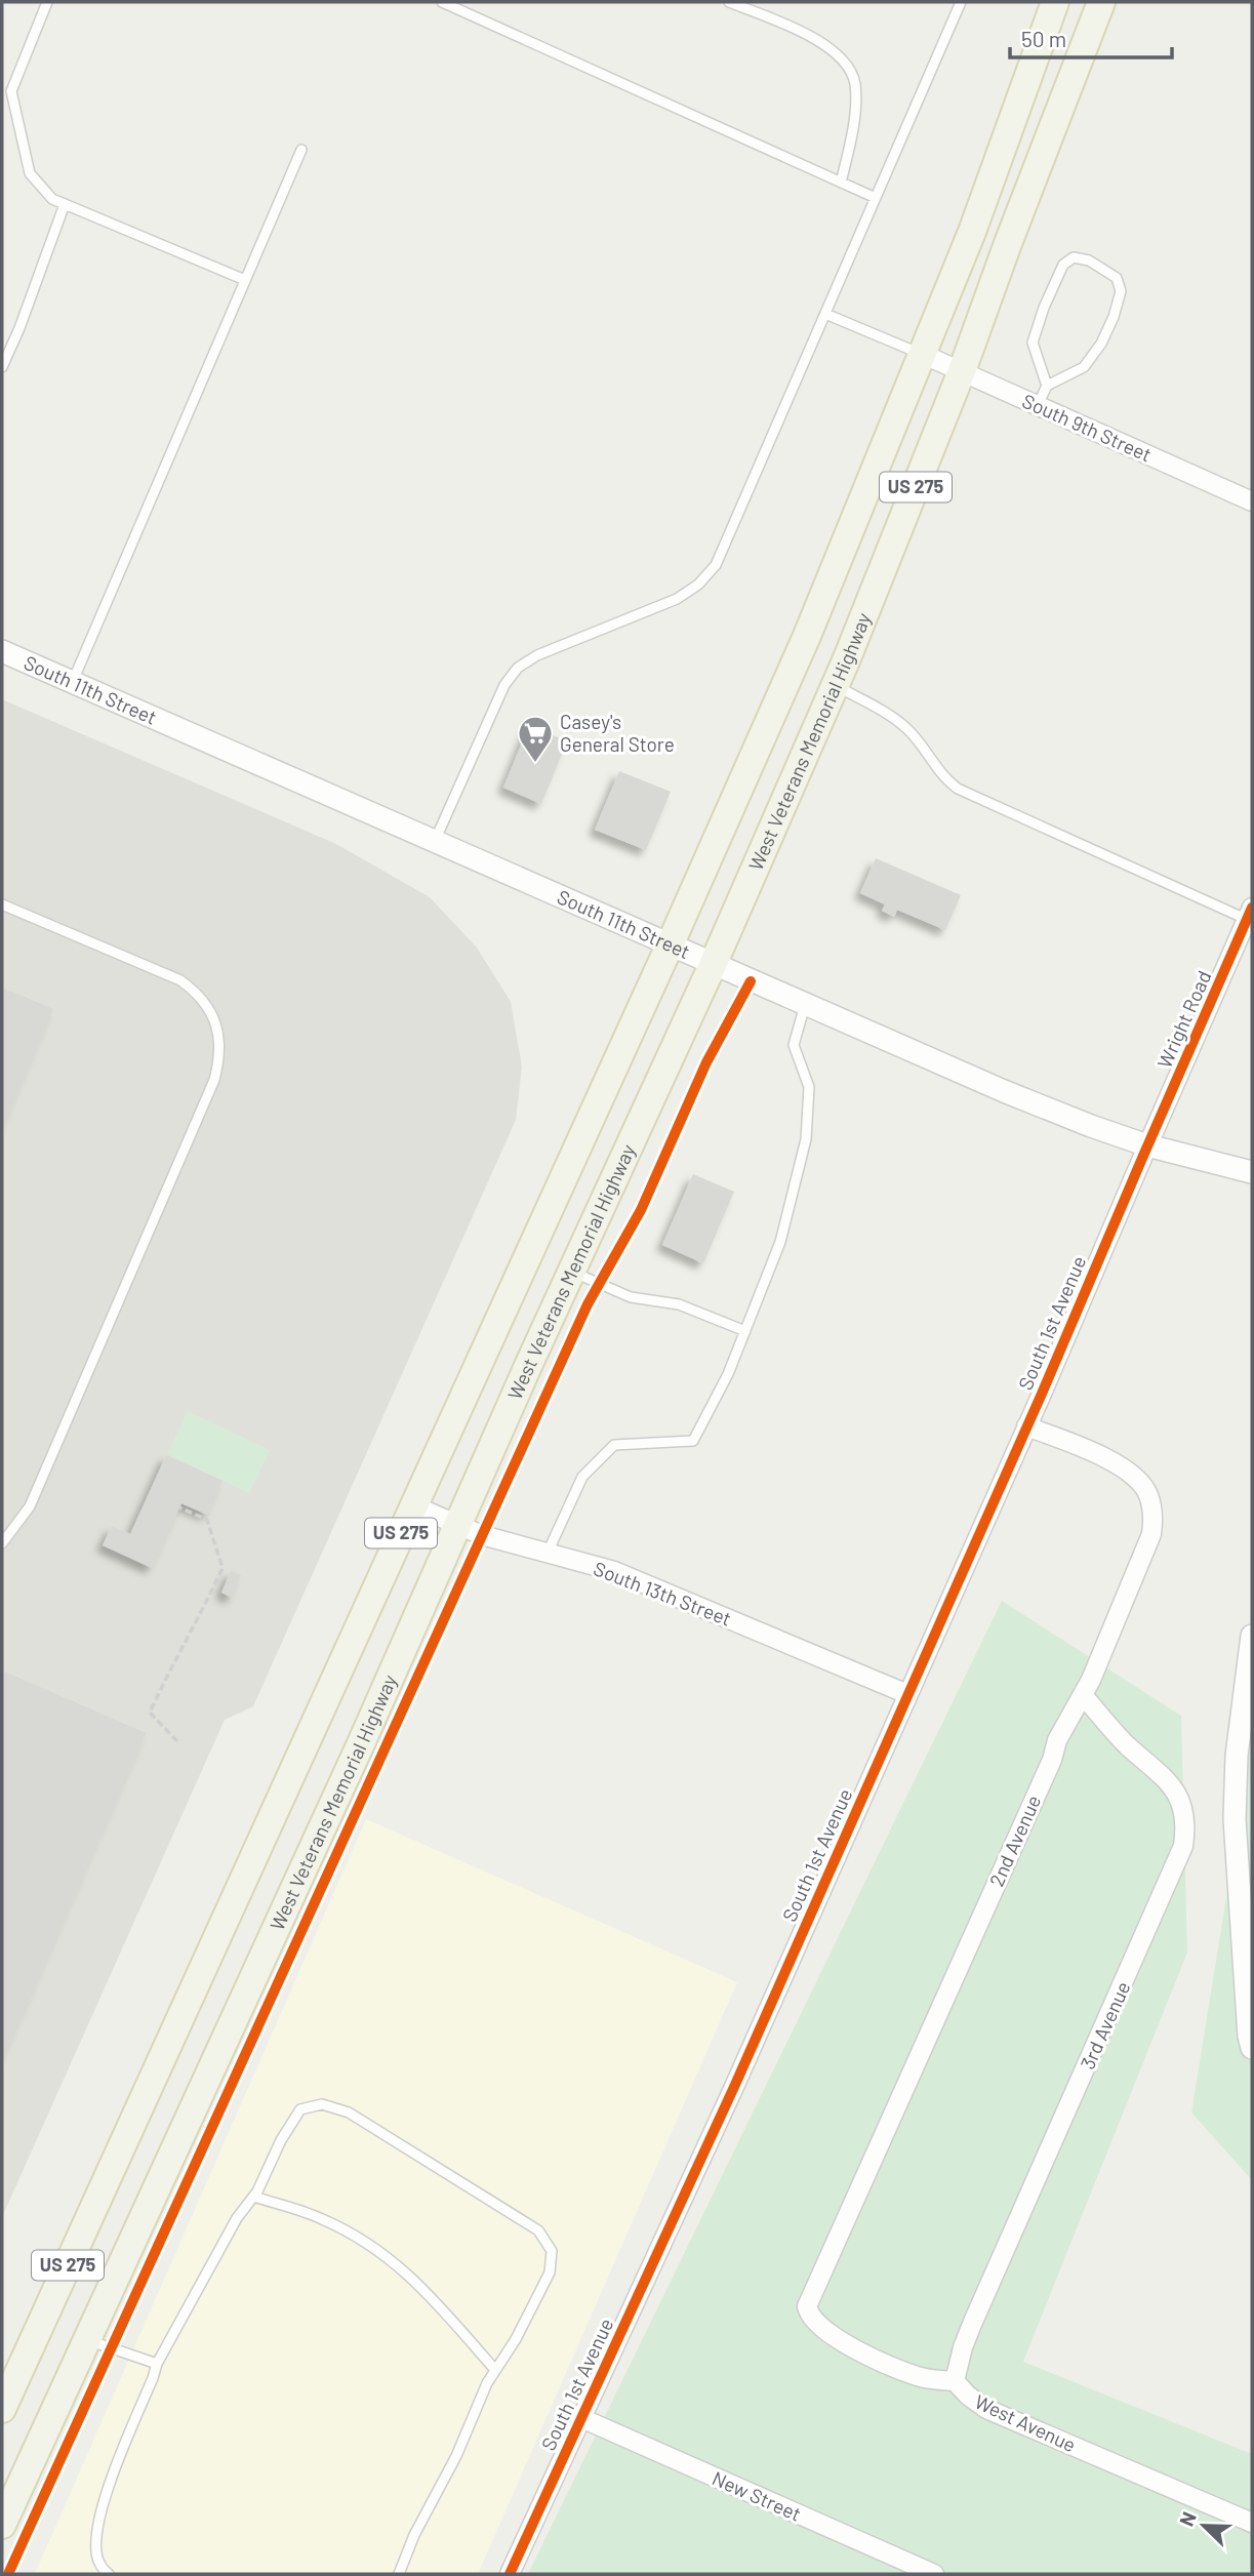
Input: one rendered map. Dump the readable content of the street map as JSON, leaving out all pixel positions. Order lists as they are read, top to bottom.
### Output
{
  "streets": {
    "main road": ["US 275", "West Veterans Memorial Highway"],
    "street": [
      "South 9th Street",
      "South 11th Street",
      "Wright Road",
      "South 1st Avenue",
      "South 13th Street",
      "2nd Avenue",
      "3rd Avenue",
      "West Avenue",
      "New Street"
    ]
  },
  "crossings": [
    ["South 9th Street", "US 275"],
    ["South 9th Street", "West Veterans Memorial Highway"],
    ["US 275", "South 11th Street"],
    ["US 275", "South 13th Street"],
    ["South 11th Street", "West Veterans Memorial Highway"],
    ["South 11th Street", "Wright Road"],
    ["South 11th Street", "South 1st Avenue"],
    ["West Veterans Memorial Highway", "South 13th Street"],
    ["Wright Road", "South 1st Avenue"],
    ["South 1st Avenue", "South 13th Street"],
    ["South 1st Avenue", "2nd Avenue"],
    ["South 1st Avenue", "New Street"],
    ["2nd Avenue", "3rd Avenue"],
    ["2nd Avenue", "West Avenue"],
    ["3rd Avenue", "West Avenue"]
  ],
  "places": {
    "supermarket": ["Casey's General Store"]
  },
  "scale_bar": "50 m",
  "north": "top left"
}
